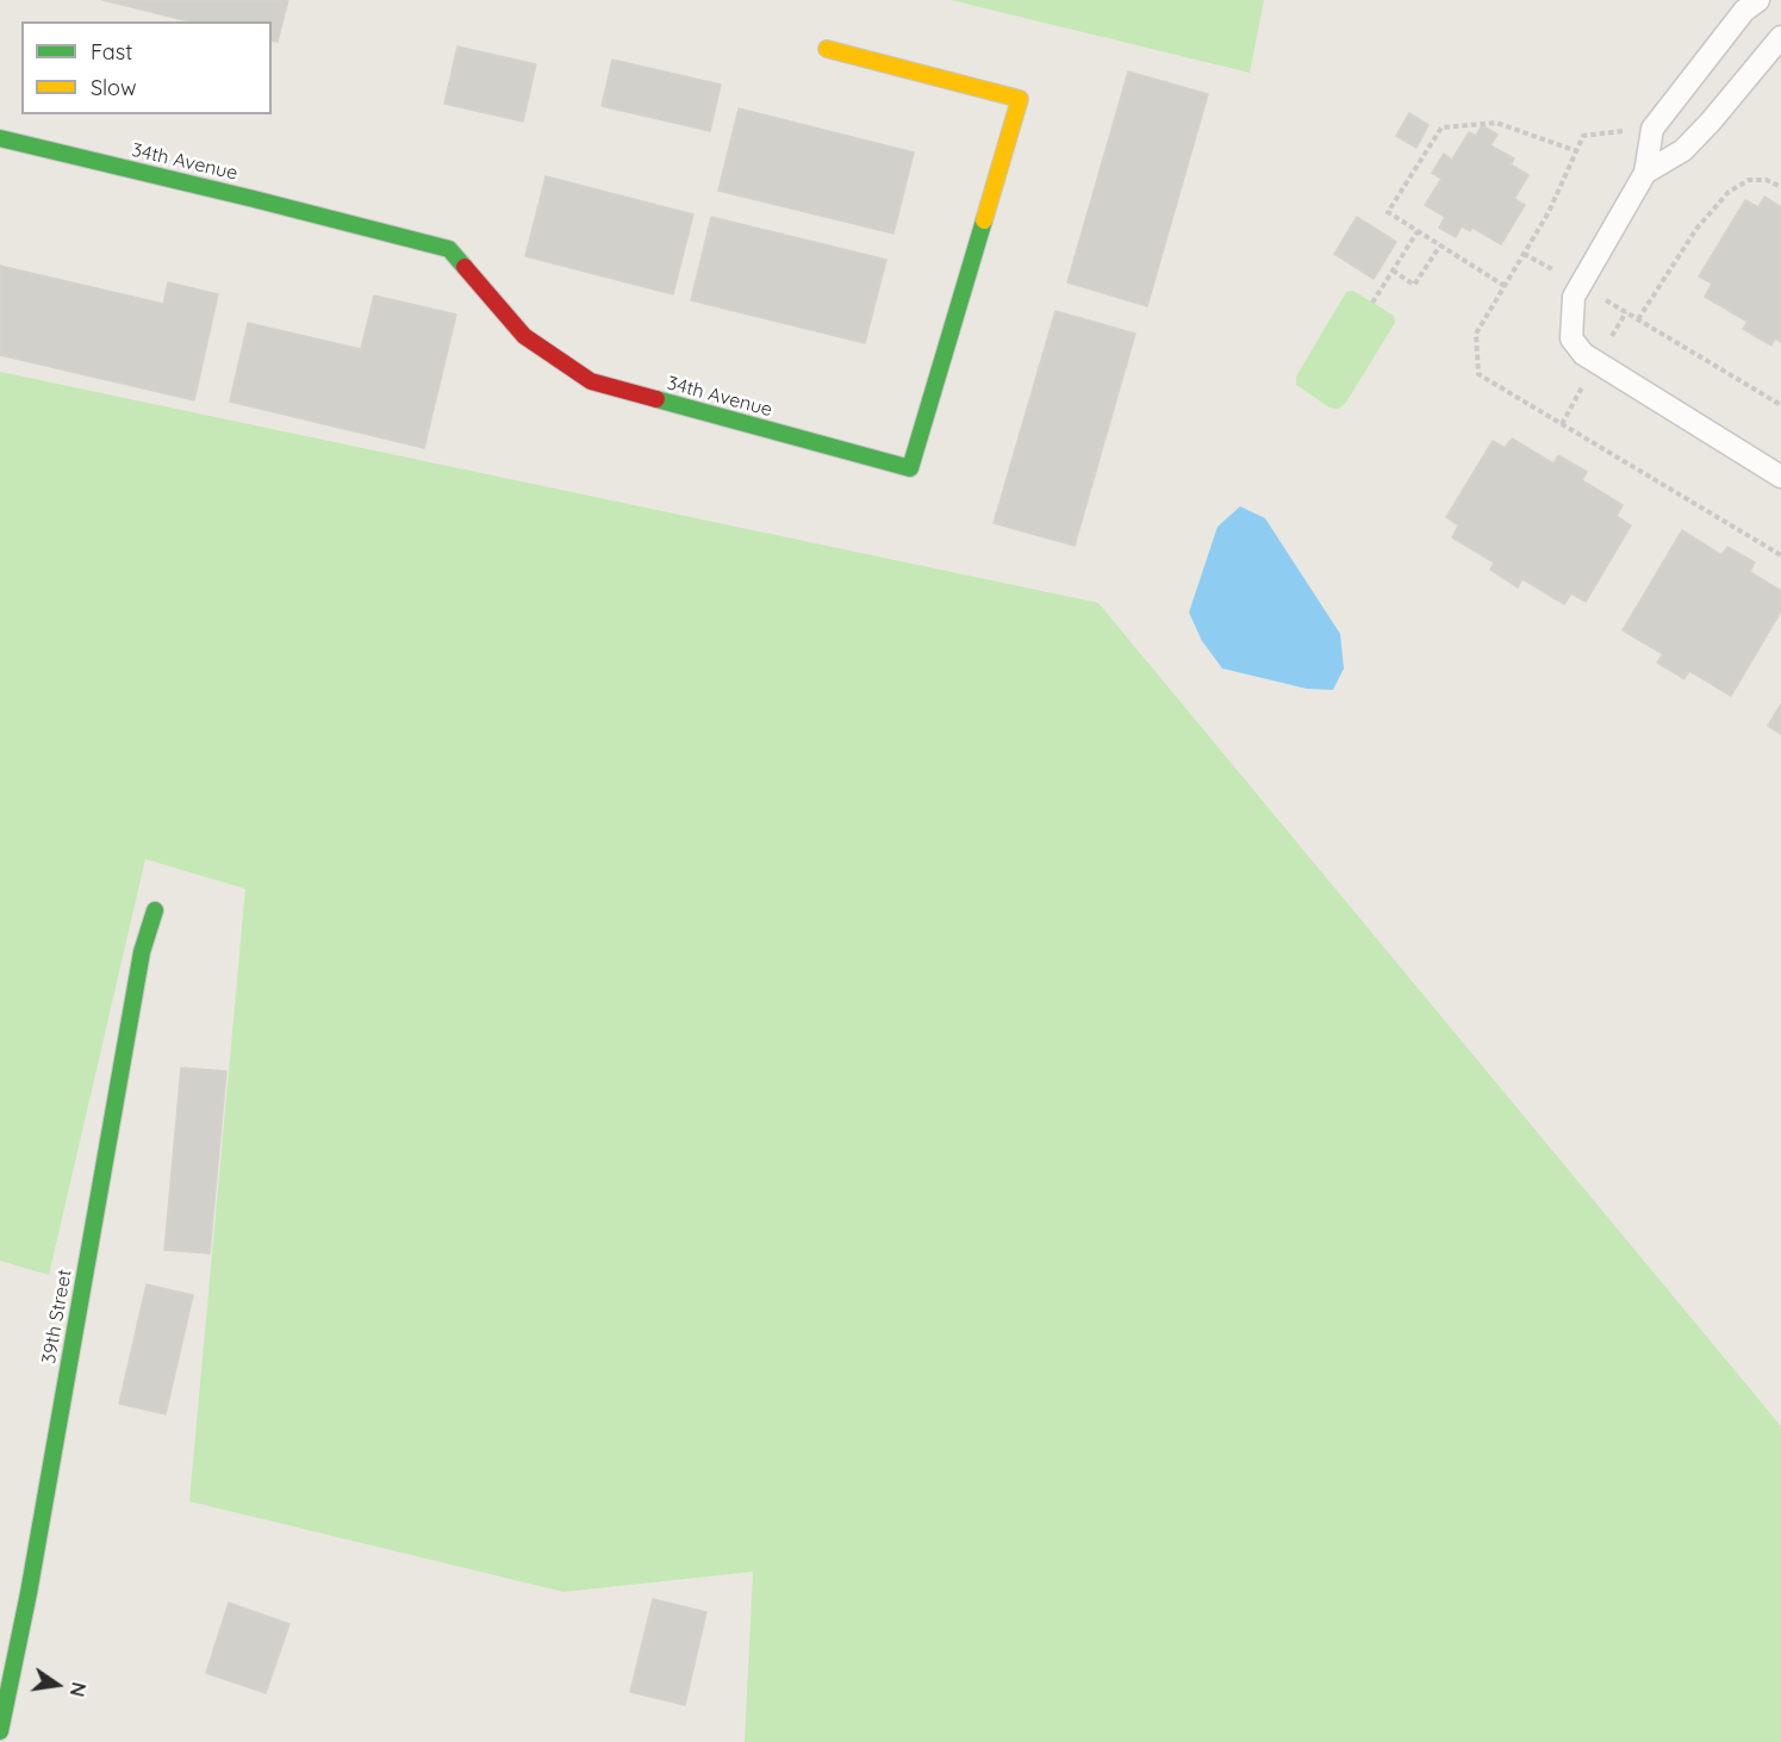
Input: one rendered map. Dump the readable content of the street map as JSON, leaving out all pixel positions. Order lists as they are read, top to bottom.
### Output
{
  "streets": {
    "street": ["34th Avenue", "39th Street"]
  },
  "legend": ["Fast", "Slow"],
  "north": "right"
}
